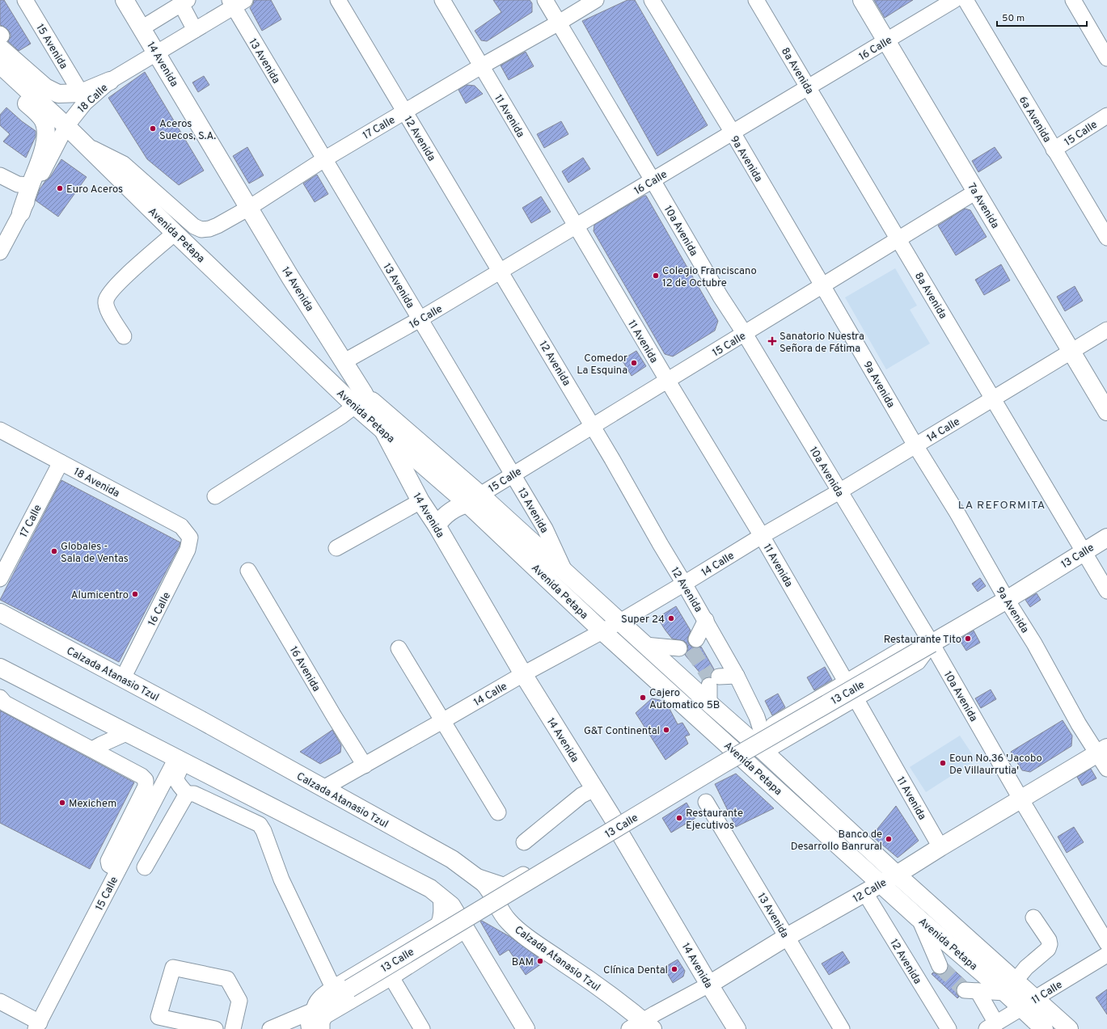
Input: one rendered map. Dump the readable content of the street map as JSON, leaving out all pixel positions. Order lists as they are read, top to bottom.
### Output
{
  "streets": {
    "main road": [
      "14 Avenida",
      "7a Avenida",
      "Avenida Petapa",
      "13 Calle",
      "Calzada Atanasio Tzul",
      "12 Calle"
    ],
    "street": [
      "15 Avenida",
      "16 Calle",
      "13 Avenida",
      "8a Avenida",
      "18 Calle",
      "11 Avenida",
      "6a Avenida",
      "17 Calle",
      "15 Calle",
      "12 Avenida",
      "9a Avenida",
      "10a Avenida",
      "14 Calle",
      "18 Avenida",
      "16 Avenida",
      "11 Calle"
    ]
  },
  "crossings": [
    ["16 Calle", "13 Avenida"],
    ["16 Calle", "14 Avenida"],
    ["16 Calle", "8a Avenida"],
    ["16 Calle", "11 Avenida"],
    ["16 Calle", "12 Avenida"],
    ["16 Calle", "9a Avenida"],
    ["16 Calle", "7a Avenida"],
    ["16 Calle", "10a Avenida"],
    ["16 Calle", "18 Avenida"],
    ["16 Calle", "Calzada Atanasio Tzul"],
    ["13 Avenida", "18 Calle"],
    ["13 Avenida", "17 Calle"],
    ["13 Avenida", "15 Calle"],
    ["13 Avenida", "Avenida Petapa"],
    ["13 Avenida", "12 Calle"],
    ["14 Avenida", "18 Calle"],
    ["14 Avenida", "17 Calle"],
    ["14 Avenida", "Avenida Petapa"],
    ["14 Avenida", "14 Calle"],
    ["14 Avenida", "13 Calle"],
    ["14 Avenida", "12 Calle"],
    ["8a Avenida", "15 Calle"],
    ["8a Avenida", "14 Calle"],
    ["8a Avenida", "13 Calle"],
    ["18 Calle", "Avenida Petapa"],
    ["11 Avenida", "17 Calle"],
    ["11 Avenida", "15 Calle"],
    ["11 Avenida", "14 Calle"],
    ["11 Avenida", "13 Calle"],
    ["11 Avenida", "12 Calle"],
    ["6a Avenida", "15 Calle"],
    ["17 Calle", "12 Avenida"],
    ["17 Calle", "10a Avenida"],
    ["17 Calle", "Avenida Petapa"],
    ["17 Calle", "18 Avenida"],
    ["15 Calle", "12 Avenida"],
    ["15 Calle", "9a Avenida"],
    ["15 Calle", "7a Avenida"],
    ["15 Calle", "10a Avenida"],
    ["15 Calle", "Avenida Petapa"],
    ["12 Avenida", "Avenida Petapa"],
    ["12 Avenida", "14 Calle"],
    ["12 Avenida", "13 Calle"],
    ["12 Avenida", "12 Calle"],
    ["9a Avenida", "14 Calle"],
    ["9a Avenida", "13 Calle"],
    ["9a Avenida", "12 Calle"],
    ["7a Avenida", "14 Calle"],
    ["10a Avenida", "14 Calle"],
    ["10a Avenida", "13 Calle"],
    ["10a Avenida", "12 Calle"],
    ["Avenida Petapa", "14 Calle"],
    ["Avenida Petapa", "13 Calle"],
    ["Avenida Petapa", "12 Calle"],
    ["Avenida Petapa", "11 Calle"],
    ["14 Calle", "16 Avenida"],
    ["14 Calle", "Calzada Atanasio Tzul"],
    ["13 Calle", "Calzada Atanasio Tzul"],
    ["Calzada Atanasio Tzul", "12 Calle"]
  ],
  "districts": ["LA REFORMITA"],
  "places": {
    "other": [
      "Aceros Suecos, S.A.",
      "Euro Aceros",
      "Colegio Franciscano 12 de Octubre",
      "Comedor La Esquina",
      "Globales - Sala de Ventas",
      "Alumicentro",
      "Super 24",
      "Restaurante Tito",
      "Cajero Automatico 5B",
      "G&T Continental",
      "Eoun No.36 'Jacobo De Villaurrutia'",
      "Mexichem",
      "Restaurante Ejecutivos",
      "Banco de Desarrollo Banrural",
      "BAM",
      "Clínica Dental"
    ],
    "health": ["Sanatorio Nuestra Señora de Fátima"]
  },
  "scale_bar": "50 m"
}
